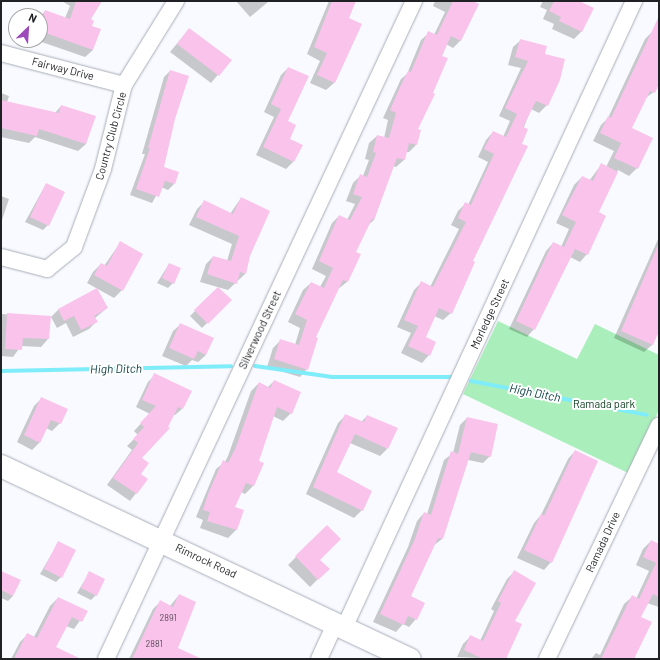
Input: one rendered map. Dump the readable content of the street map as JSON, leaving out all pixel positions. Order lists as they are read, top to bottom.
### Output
{
  "streets": {
    "main road": ["Rimrock Road"],
    "street": [
      "Fairway Drive",
      "Country Club Circle",
      "Morledge Street",
      "Silverwood Street",
      "Ramada Drive"
    ]
  },
  "crossings": [
    ["Fairway Drive", "Country Club Circle"],
    ["Morledge Street", "Rimrock Road"],
    ["Silverwood Street", "Rimrock Road"]
  ],
  "water": ["High Ditch"],
  "parks": ["Ramada park"],
  "house_numbers": ["2891", "2881"],
  "north": "top right"
}
